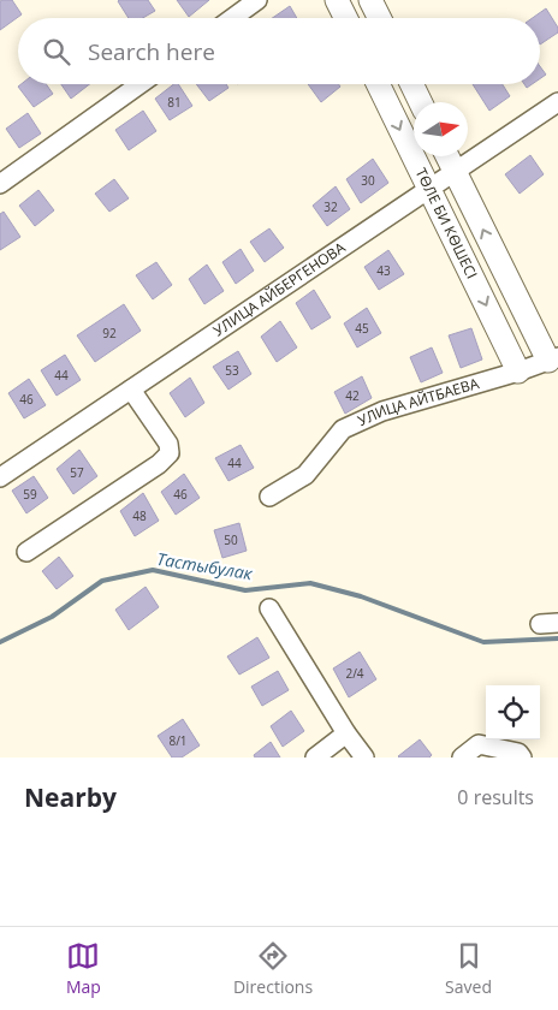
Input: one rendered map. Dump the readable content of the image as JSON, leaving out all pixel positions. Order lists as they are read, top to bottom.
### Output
{
  "streets": {
    "main road": ["ТӨЛЕ БИ КӨШЕСІ"],
    "street": ["УЛИЦА АЙБЕРГЕНОВА", "УЛИЦА АЙТБАЕВА"]
  },
  "crossings": [
    ["ТӨЛЕ БИ КӨШЕСІ", "УЛИЦА АЙБЕРГЕНОВА"],
    ["ТӨЛЕ БИ КӨШЕСІ", "УЛИЦА АЙТБАЕВА"]
  ],
  "water": ["Тастыбулак"],
  "house_numbers": [
    "81",
    "30",
    "32",
    "43",
    "45",
    "92",
    "53",
    "44",
    "42",
    "46",
    "44",
    "57",
    "59",
    "46",
    "48",
    "50",
    "2/4",
    "8/1"
  ],
  "north": "right",
  "page": {
    "search": "Search here",
    "heading": ["Nearby", "0 results"],
    "nav": ["Map", "Directions", "Saved"]
  }
}
